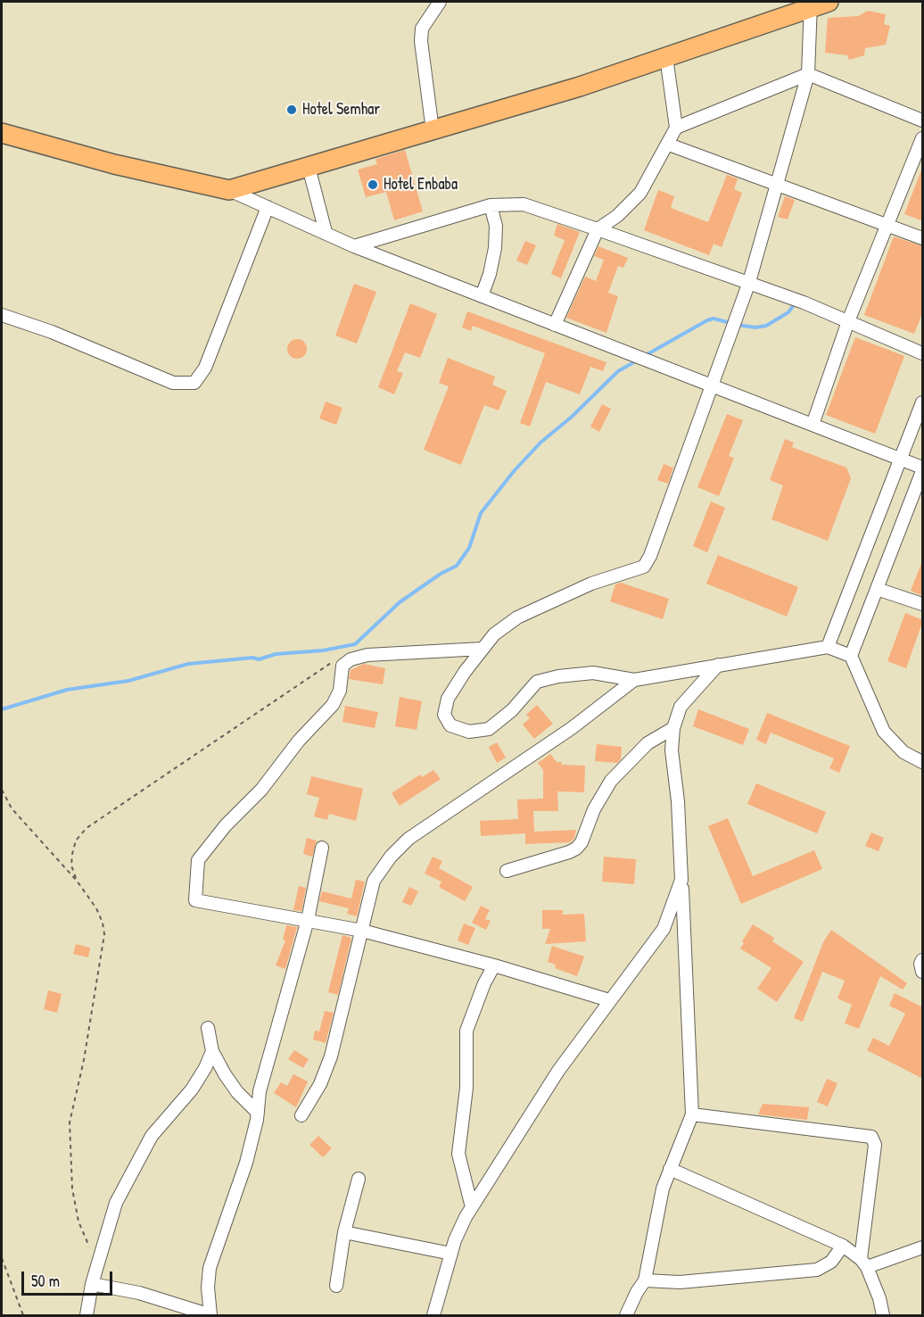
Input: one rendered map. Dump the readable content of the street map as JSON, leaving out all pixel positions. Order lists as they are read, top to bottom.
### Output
{
  "places": ["Hotel Semhar", "Hotel Enbaba"],
  "scale_bar": "50 m"
}
